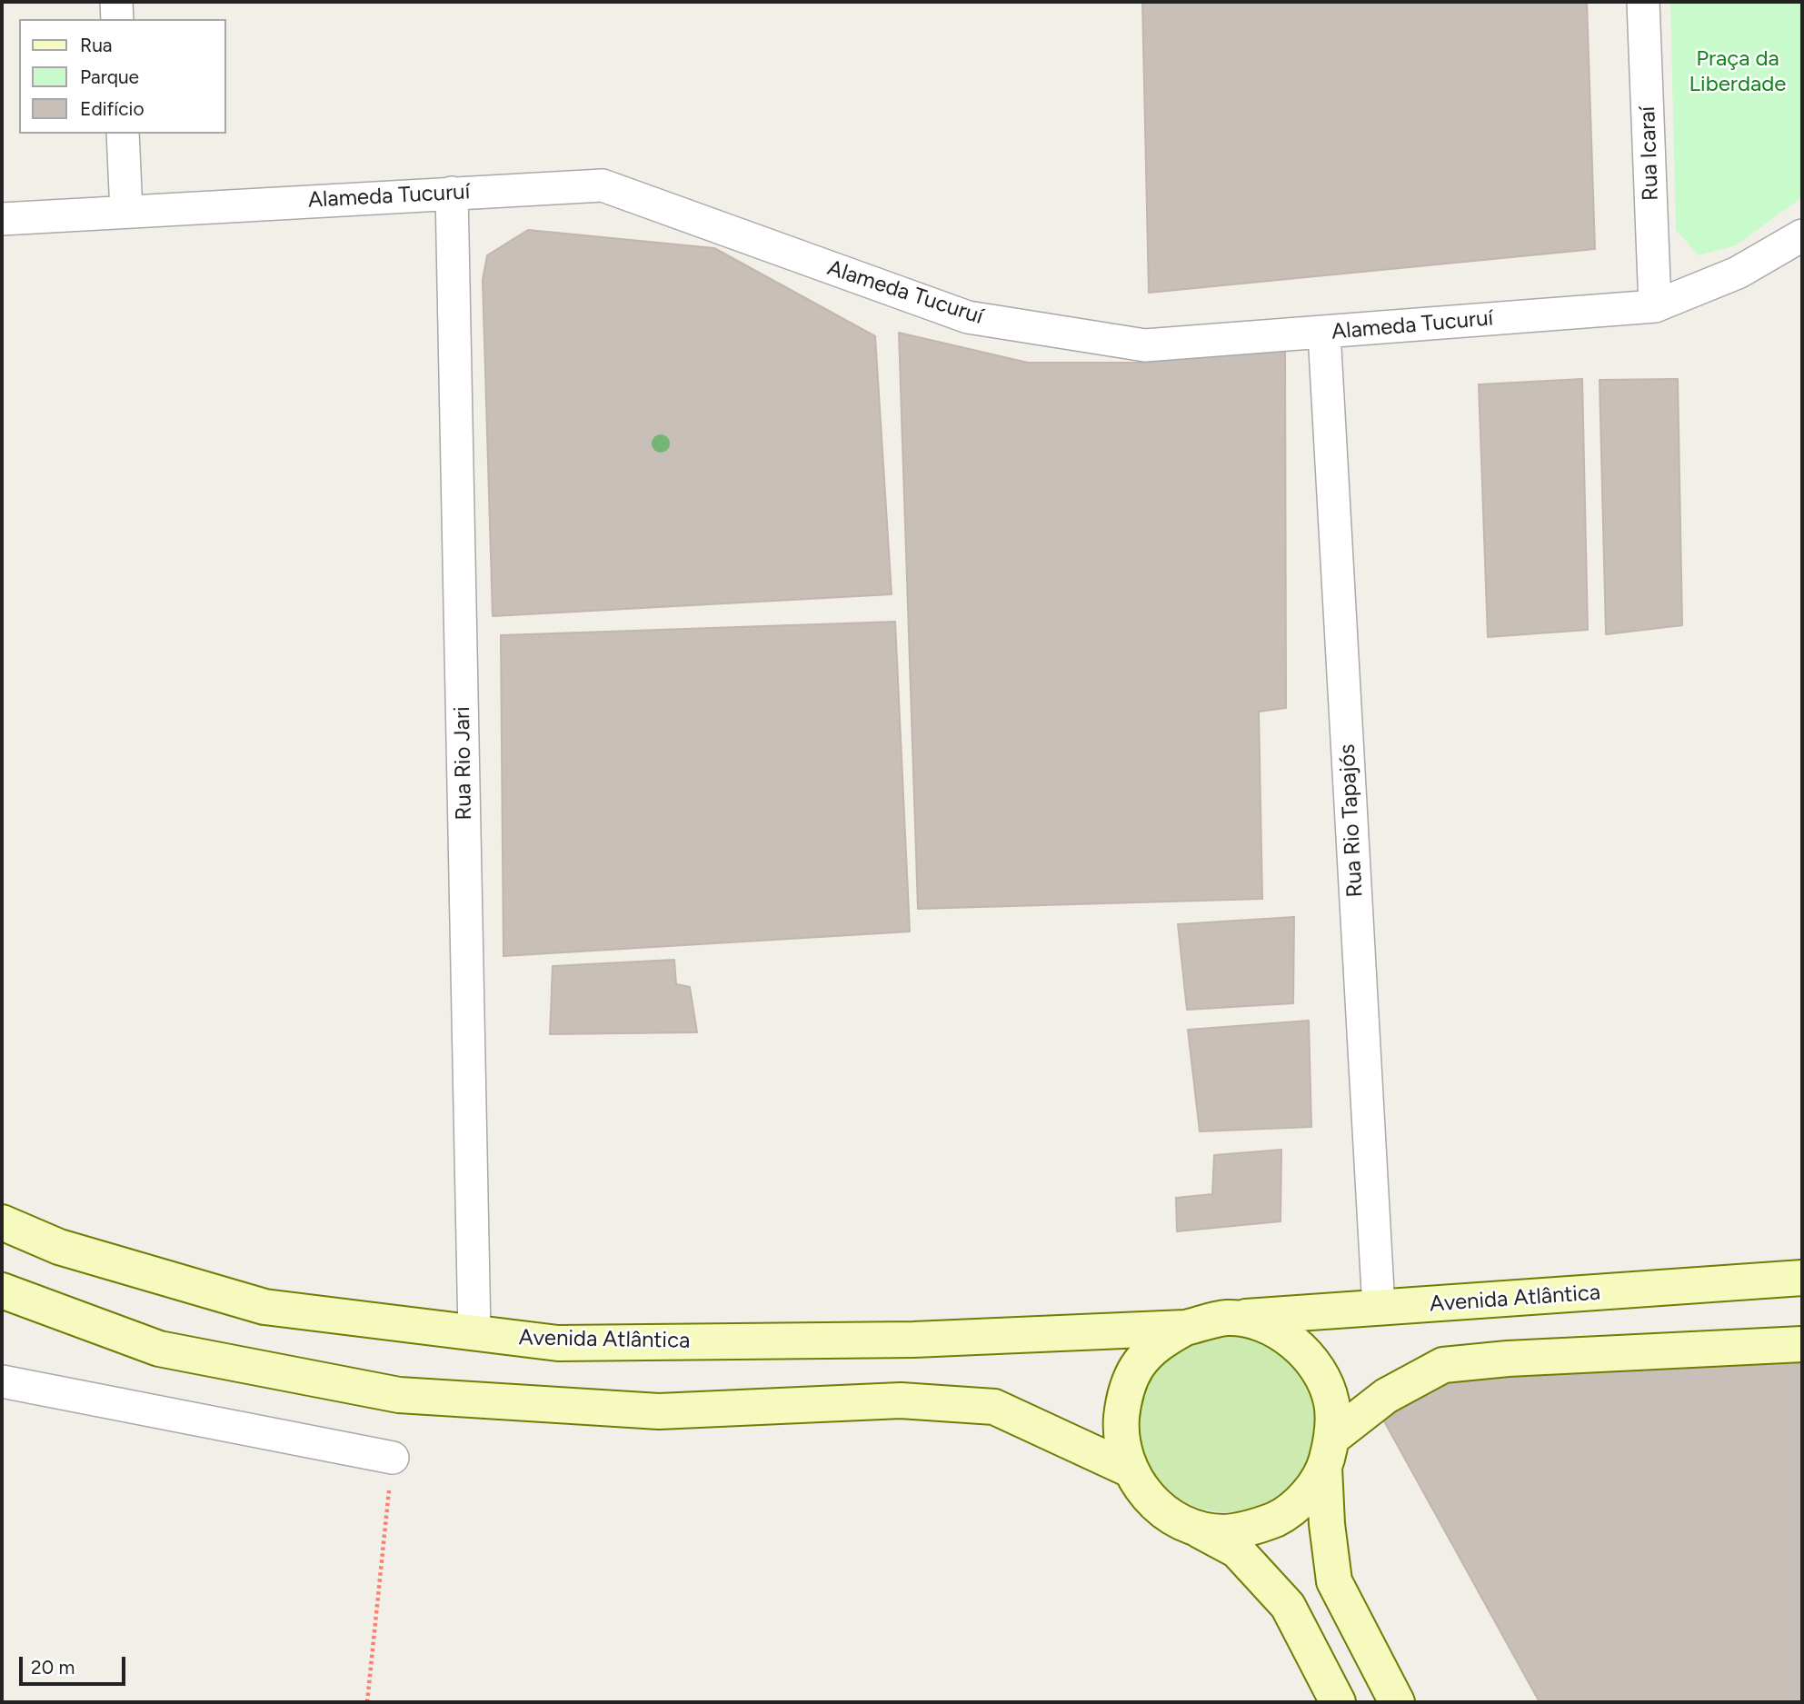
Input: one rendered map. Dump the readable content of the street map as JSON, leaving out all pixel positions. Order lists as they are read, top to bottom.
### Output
{
  "streets": {
    "main road": ["Avenida Atlântica"],
    "street": [
      "Rua Icaraí",
      "Alameda Tucuruí",
      "Rua Rio Jari",
      "Rua Rio Tapajós"
    ]
  },
  "crossings": [
    ["Rua Icaraí", "Alameda Tucuruí"],
    ["Alameda Tucuruí", "Rua Rio Jari"],
    ["Alameda Tucuruí", "Rua Rio Tapajós"],
    ["Rua Rio Jari", "Avenida Atlântica"],
    ["Rua Rio Tapajós", "Avenida Atlântica"]
  ],
  "parks": ["Praça da Liberdade"],
  "legend": ["Rua", "Parque", "Edifício"],
  "scale_bar": "20 m"
}
